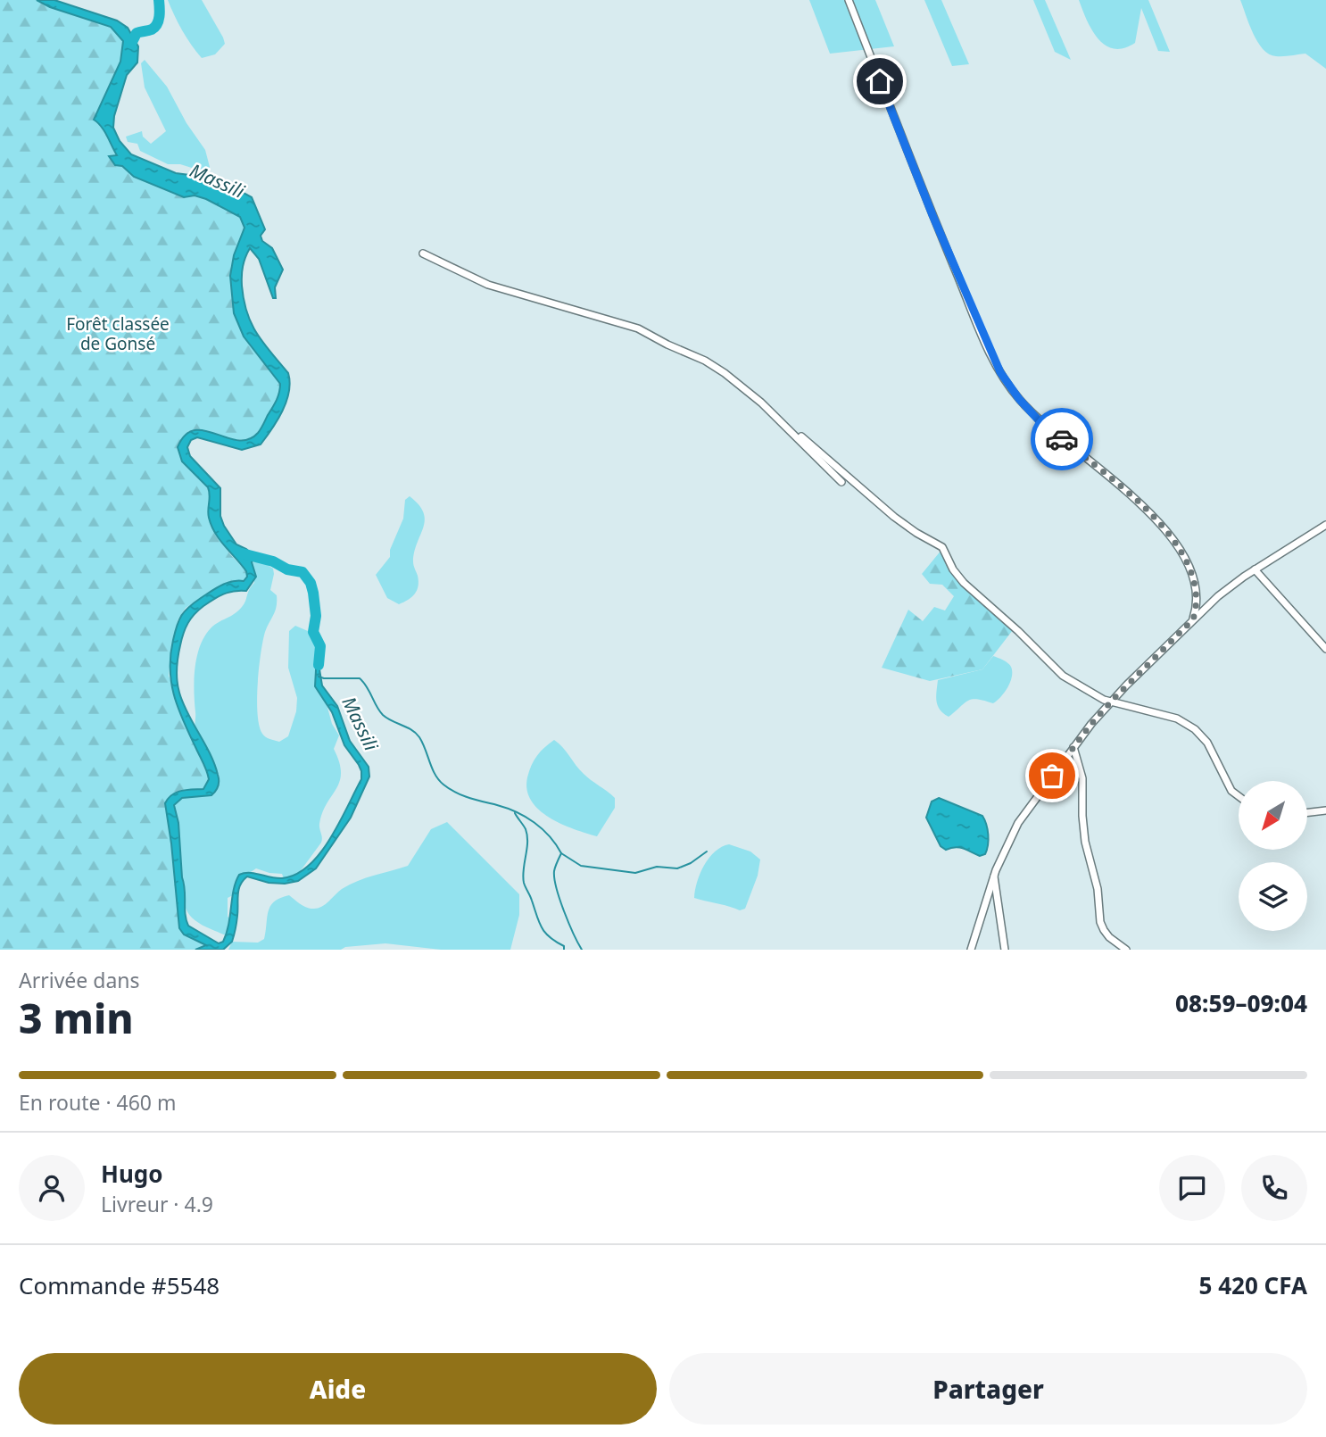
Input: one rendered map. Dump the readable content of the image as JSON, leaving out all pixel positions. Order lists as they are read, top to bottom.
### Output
{
  "water": ["Massili"],
  "parks": ["Forêt classée de Gonsé"],
  "north": "bottom left",
  "page": {
    "heading": ["3 min", "Arrivée dans", "08:59–09:04"],
    "panel": [
      "Hugo",
      "Livreur · 4.9",
      "Commande #5548",
      "5 420 CFA"
    ],
    "bar": "En route · 460 m",
    "buttons": ["Aide", "Partager"]
  }
}
